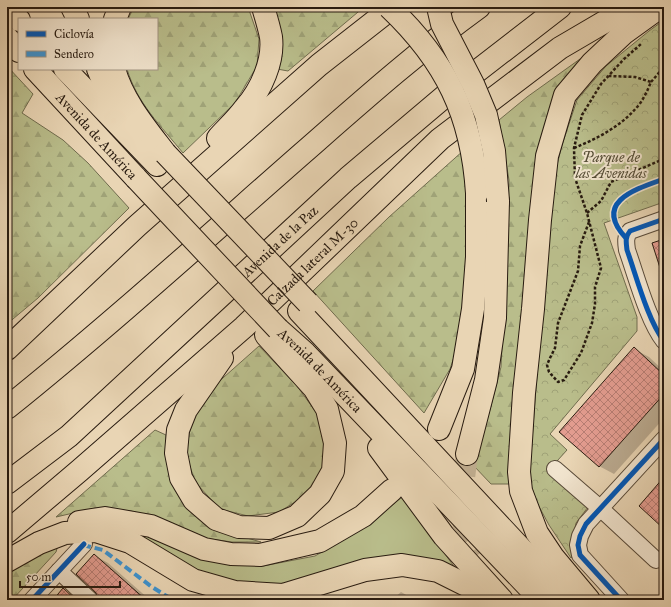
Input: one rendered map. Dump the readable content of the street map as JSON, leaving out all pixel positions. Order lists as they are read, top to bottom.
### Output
{
  "streets": {
    "highway": ["Avenida de América", "Avenida de la Paz", "Calzada lateral M-30"]
  },
  "parks": ["Parque de las Avenidas"],
  "legend": ["Ciclovía", "Sendero"],
  "scale_bar": "50 m"
}
